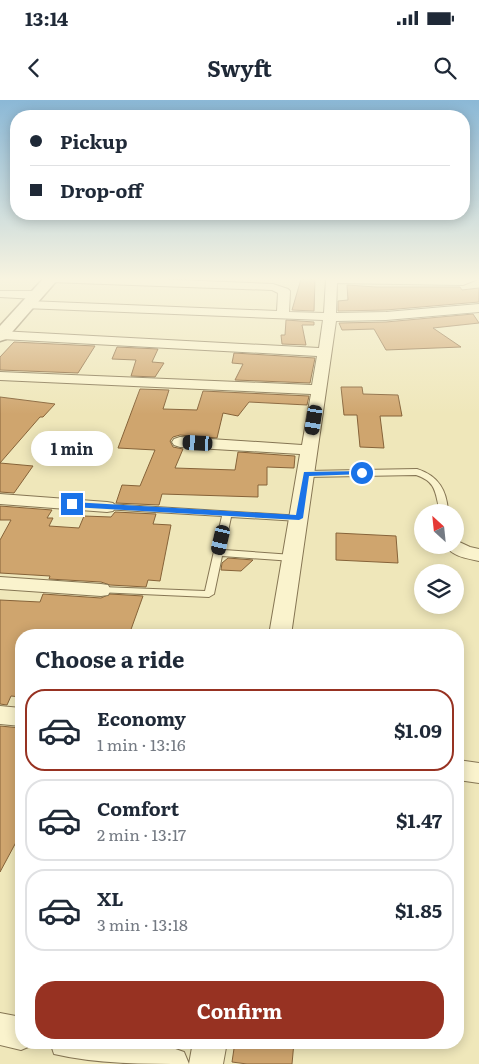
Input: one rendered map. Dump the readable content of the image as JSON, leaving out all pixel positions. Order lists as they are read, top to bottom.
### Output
{
  "north": "top left",
  "page": {
    "status": "13:14",
    "header": "Swyft",
    "banner": ["Pickup", "Drop-off"],
    "bubble": "1 min",
    "heading": "Choose a ride",
    "list": [
      {
        "name": "Economy",
        "note": "1 min · 13:16",
        "value": "$1.09"
      },
      {
        "name": "Comfort",
        "note": "2 min · 13:17",
        "value": "$1.47"
      },
      {
        "name": "XL",
        "note": "3 min · 13:18",
        "value": "$1.85"
      }
    ],
    "buttons": "Confirm"
  }
}
